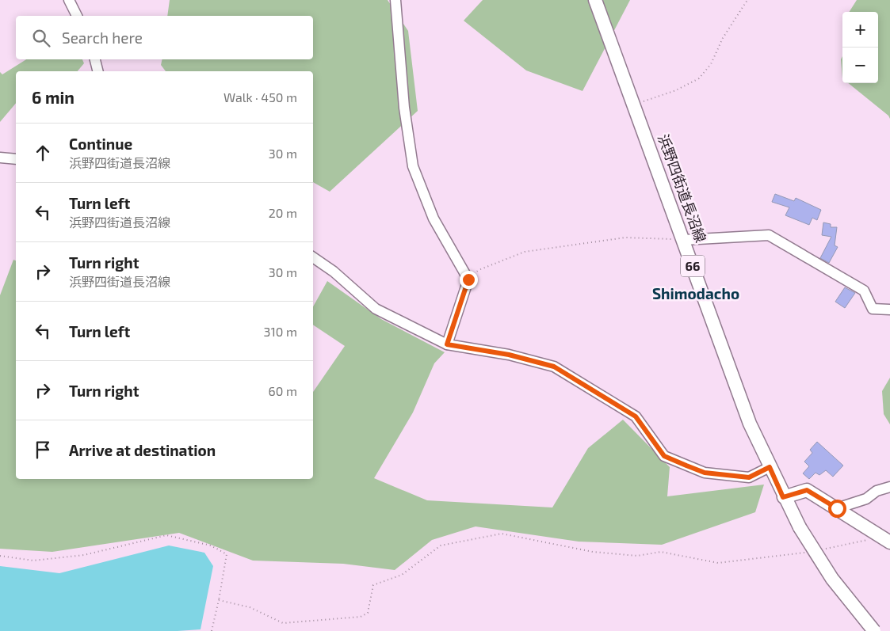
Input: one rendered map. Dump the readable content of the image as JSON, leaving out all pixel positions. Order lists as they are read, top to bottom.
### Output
{
  "streets": {
    "main road": ["浜野四街道長沼線", "66"]
  },
  "districts": ["Shimodacho"],
  "page": {
    "map_buttons": ["+", "−"],
    "search": "Search here",
    "heading": ["6 min", "Walk · 450 m"],
    "list": [
      ["Continue", "浜野四街道長沼線", "30 m"],
      ["Turn left", "浜野四街道長沼線", "20 m"],
      ["Turn right", "浜野四街道長沼線", "30 m"],
      ["Turn left", "310 m"],
      ["Turn right", "60 m"],
      "Arrive at destination"
    ]
  }
}
